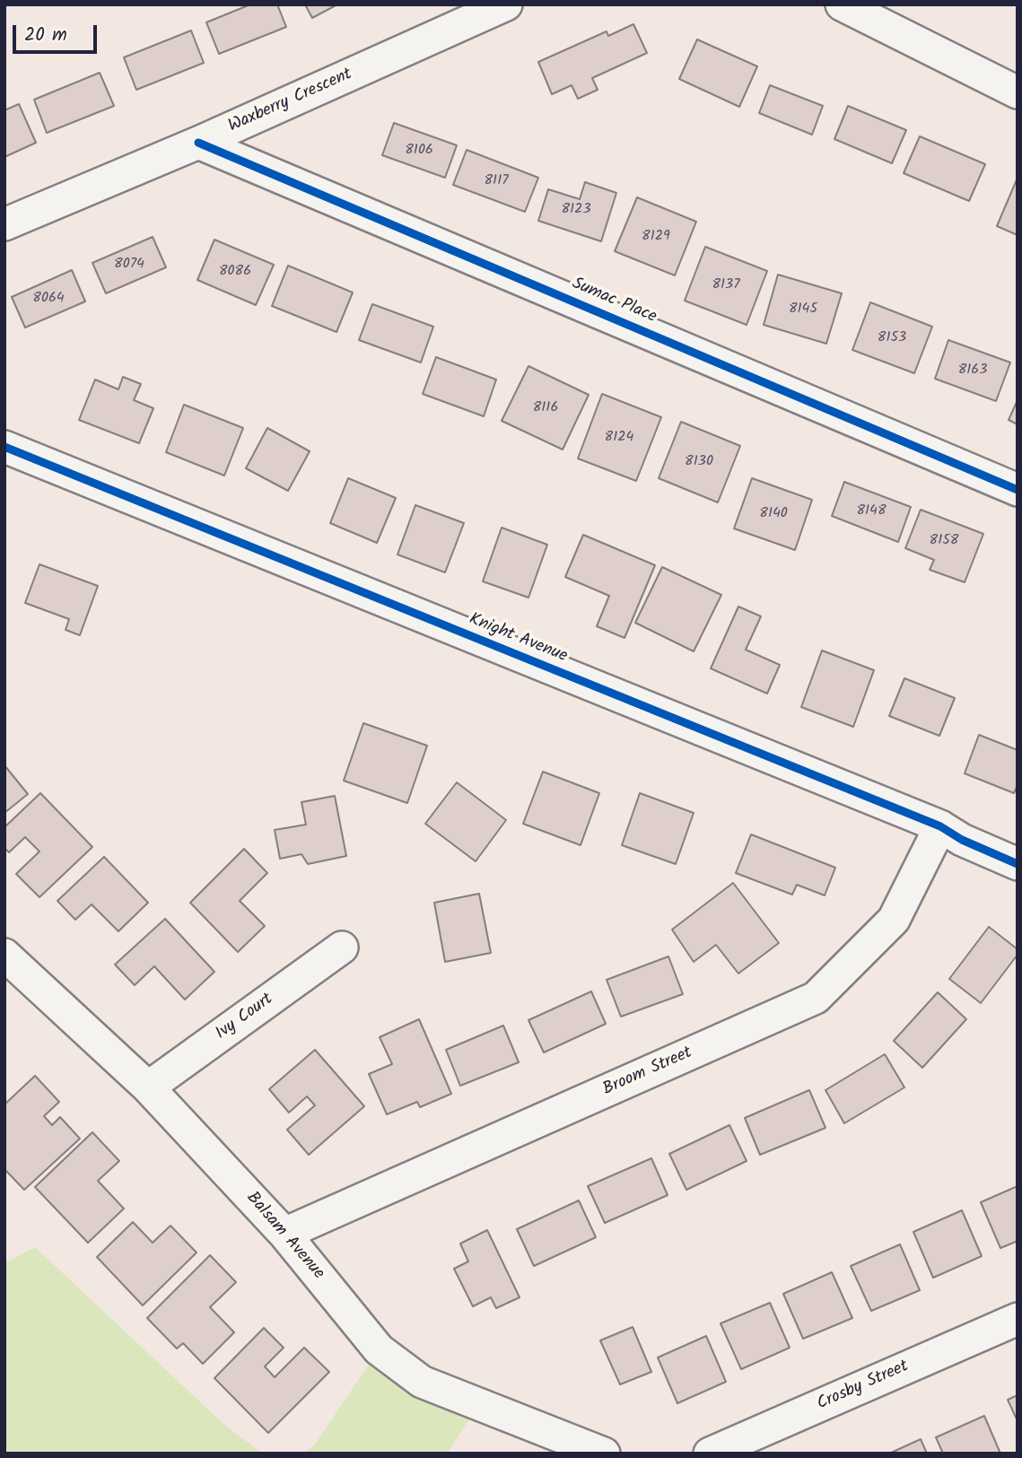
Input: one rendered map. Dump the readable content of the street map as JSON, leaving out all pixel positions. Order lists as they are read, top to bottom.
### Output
{
  "streets": {
    "street": [
      "Waxberry Crescent",
      "Sumac Place",
      "Knight Avenue",
      "Ivy Court",
      "Broom Street",
      "Balsam Avenue",
      "Crosby Street"
    ]
  },
  "crossings": [
    ["Waxberry Crescent", "Sumac Place"],
    ["Knight Avenue", "Broom Street"],
    ["Ivy Court", "Balsam Avenue"],
    ["Broom Street", "Balsam Avenue"]
  ],
  "house_numbers": [
    "8106",
    "8117",
    "8123",
    "8129",
    "8074",
    "8086",
    "8137",
    "8064",
    "8145",
    "8153",
    "8163",
    "8116",
    "8124",
    "8130",
    "8148",
    "8140",
    "8158"
  ],
  "scale_bar": "20 m"
}
